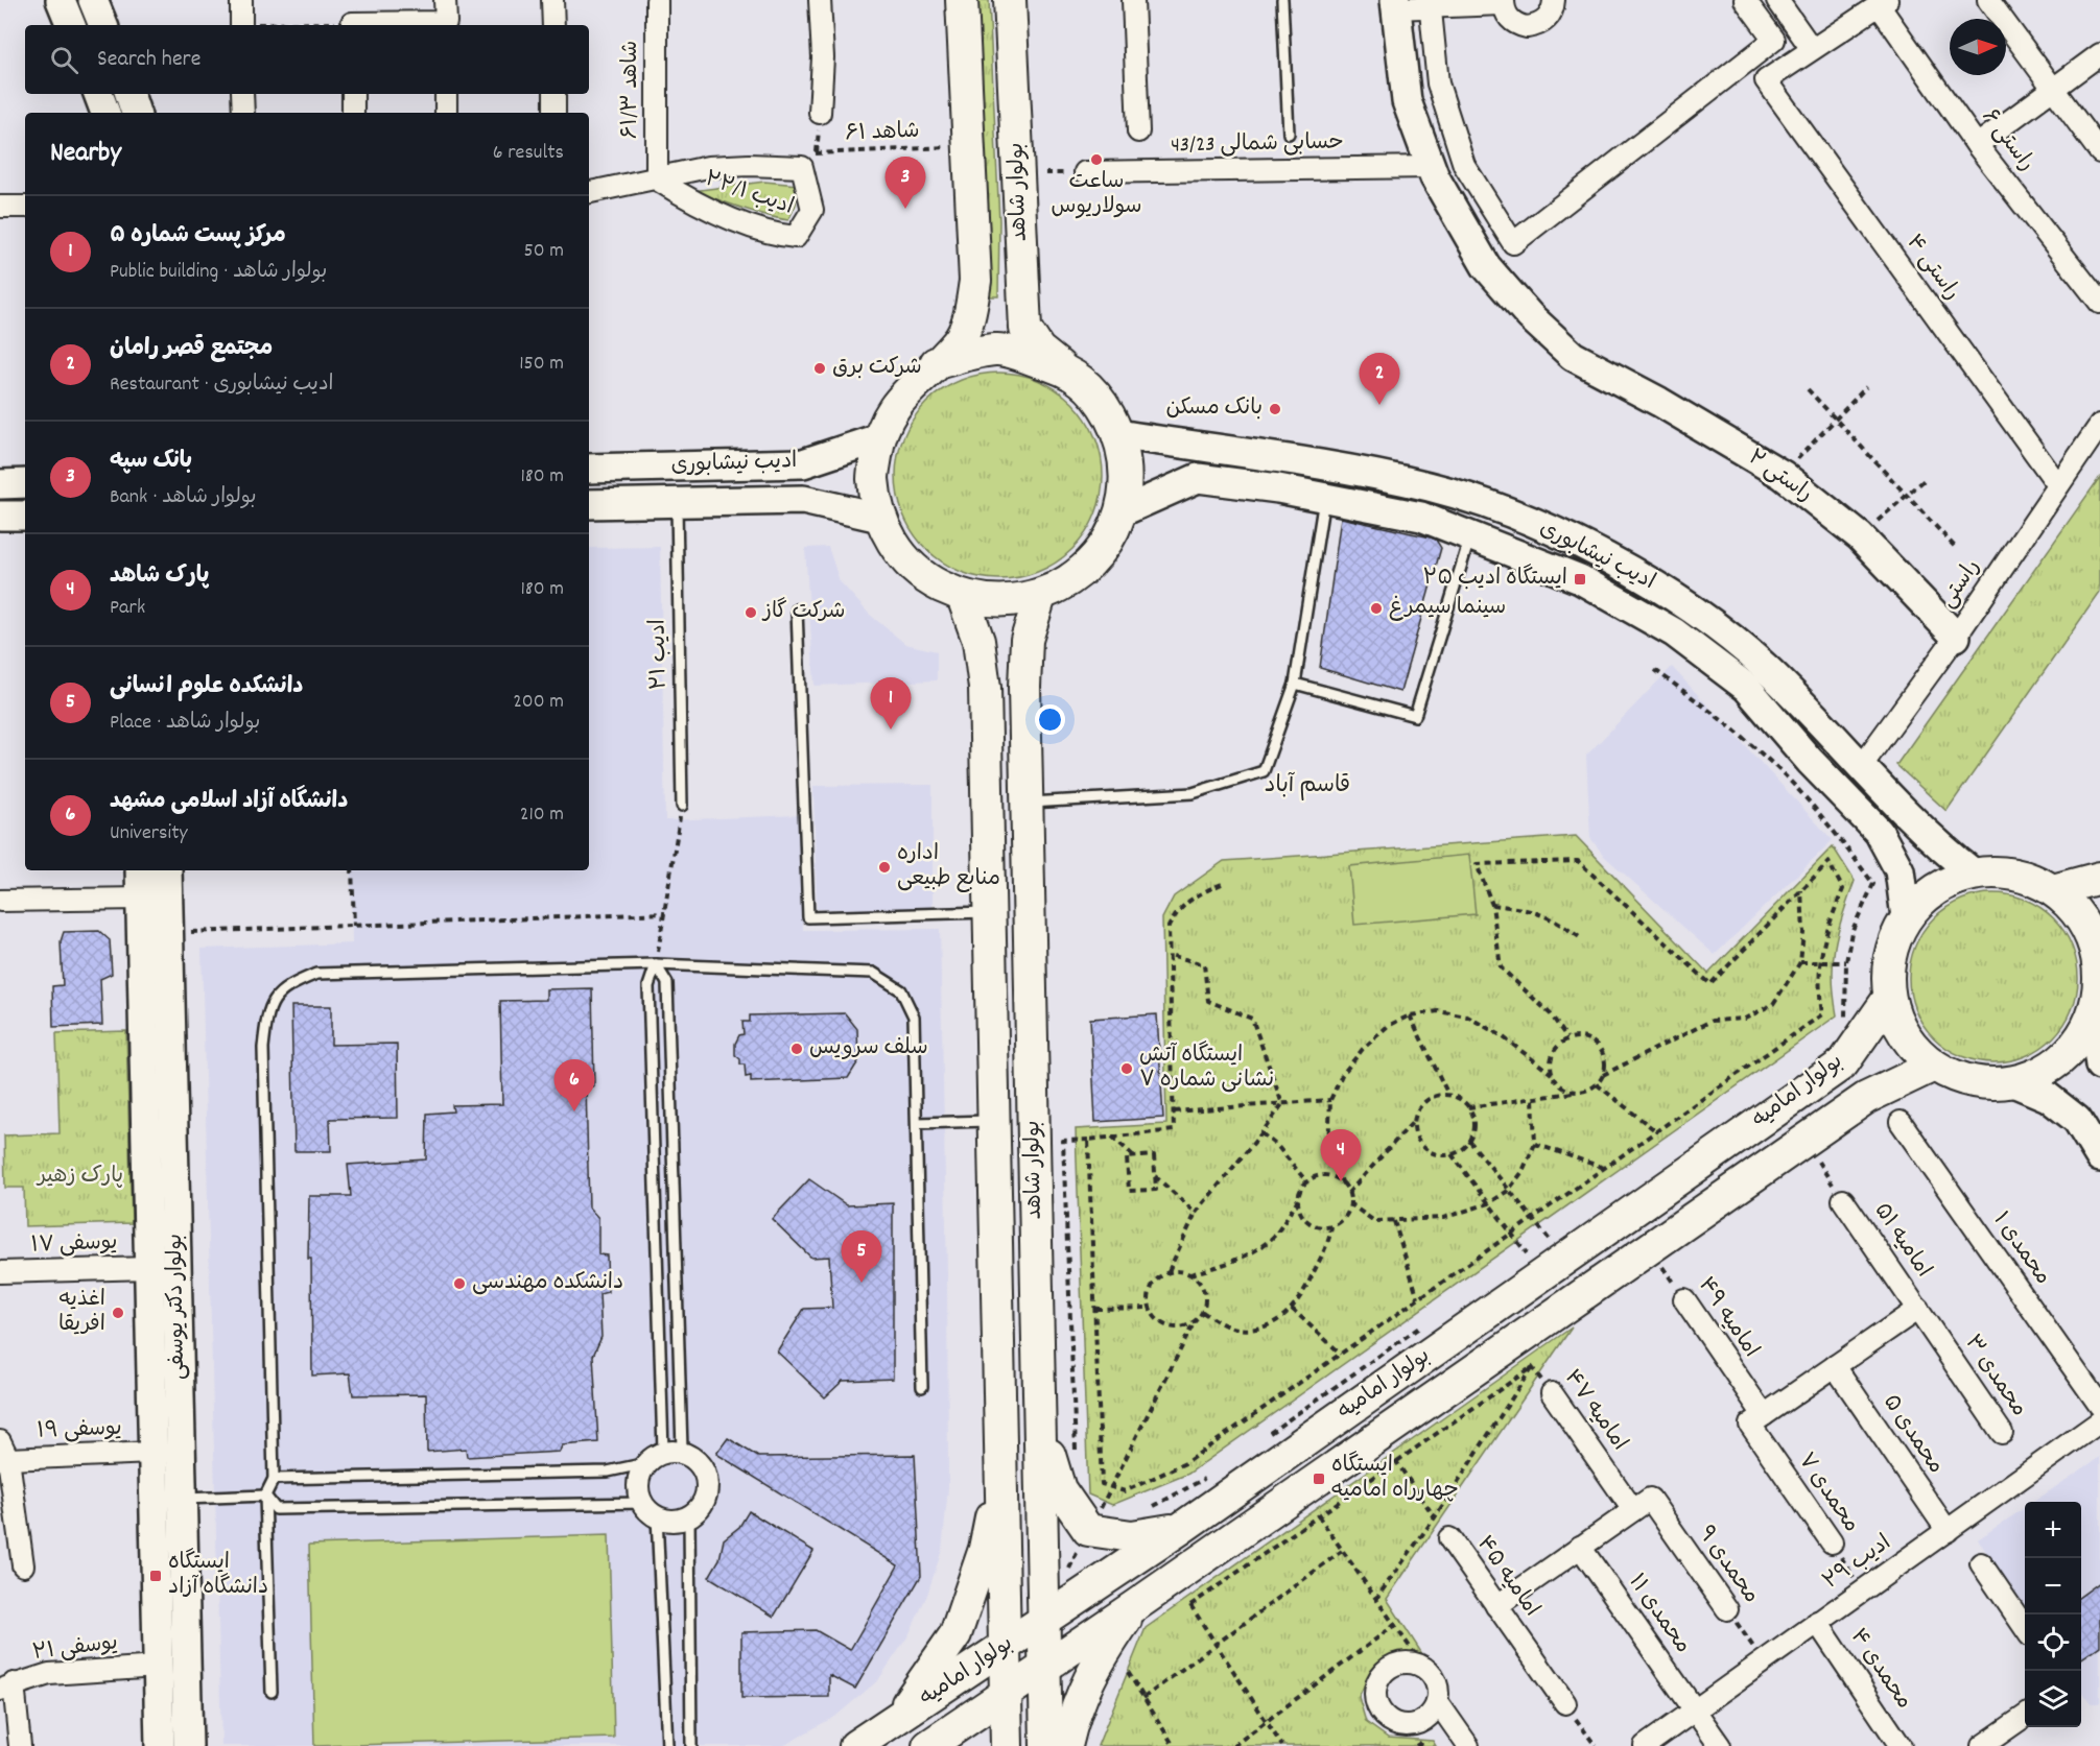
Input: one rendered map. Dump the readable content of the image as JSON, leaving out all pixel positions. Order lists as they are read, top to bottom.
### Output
{
  "streets": {
    "main road": ["بولوار شاهد", "بولوار امامیه"],
    "street": [
      "شاهد ۶۱/۳",
      "راستی ۶",
      "حسابی شمالی 43/23",
      "ادیب ۲۲/۱",
      "راستی ۴",
      "ادیب نیشابوری",
      "راستی ۲",
      "راستی",
      "امامیه ۵۱",
      "یوسفی ۱۷",
      "محمدی ۱",
      "بولوار دکتر یوسفی",
      "امامیه ۴۹",
      "محمدی ۳",
      "امامیه ۴۷",
      "یوسفی ۱۹",
      "محمدی ۵",
      "محمدی ۷",
      "ادیب ۲۹",
      "محمدی ۹",
      "امامیه ۴۵",
      "محمدی ۱۱",
      "یوسفی ۲۱",
      "محمدی ۴"
    ],
    "lane": ["ادیب ۲۱"],
    "path": ["شاهد ۶۱"]
  },
  "crossings": [
    ["شاهد ۶۱/۳", "ادیب ۲۲/۱"],
    ["شاهد ۶۱", "بولوار شاهد"],
    ["شاهد ۶۱", "ادیب ۲۲/۱"],
    ["حسابی شمالی 43/23", "راستی ۲"],
    ["بولوار شاهد", "ادیب نیشابوری"],
    ["بولوار شاهد", "بولوار امامیه"],
    ["راستی ۴", "راستی"],
    ["ادیب نیشابوری", "راستی"],
    ["ادیب نیشابوری", "ادیب ۲۱"],
    ["ادیب نیشابوری", "بولوار امامیه"],
    ["راستی ۲", "راستی"],
    ["بولوار امامیه", "امامیه ۴۹"],
    ["بولوار امامیه", "امامیه ۴۷"],
    ["بولوار امامیه", "امامیه ۴۵"],
    ["امامیه ۵۱", "محمدی ۳"],
    ["یوسفی ۱۷", "بولوار دکتر یوسفی"],
    ["بولوار دکتر یوسفی", "یوسفی ۱۹"],
    ["بولوار دکتر یوسفی", "یوسفی ۲۱"],
    ["امامیه ۴۹", "محمدی ۷"],
    ["امامیه ۴۷", "محمدی ۹"],
    ["محمدی ۵", "ادیب ۲۹"],
    ["محمدی ۷", "ادیب ۲۹"],
    ["ادیب ۲۹", "محمدی ۹"],
    ["ادیب ۲۹", "محمدی ۱۱"],
    ["ادیب ۲۹", "محمدی ۴"]
  ],
  "districts": ["قاسم آباد"],
  "parks": ["پارک زهیر"],
  "places": {
    "other": [
      "ساعت سولاریوس",
      "شرکت برق",
      "بانک مسکن",
      "سینما سیمرغ",
      "شرکت گاز",
      "اداره منابع طبیعی",
      "سلف سرویس",
      "ایستگاه آتش نشانی شماره ۷",
      "دانشکده مهندسی",
      "اغذیه افریقا"
    ],
    "transit": ["ایستگاه ادیب ۲۵", "ایستگاه چهارراه امامیه", "ایستگاه دانشگاه آزاد"]
  },
  "north": "right",
  "page": {
    "search": "Search here",
    "heading": ["Nearby", "6 results"],
    "pins": [
      "3",
      "2",
      "1",
      "6",
      "4",
      "5"
    ],
    "list": [
      {
        "mark": "1",
        "name": "مرکز پست شماره ۵",
        "note": "Public building · بولوار شاهد",
        "value": "50 m"
      },
      {
        "mark": "2",
        "name": "مجتمع قصر رامان",
        "note": "Restaurant · ادیب نیشابوری",
        "value": "150 m"
      },
      {
        "mark": "3",
        "name": "بانک سپه",
        "note": "Bank · بولوار شاهد",
        "value": "180 m"
      },
      {
        "mark": "4",
        "name": "پارک شاهد",
        "note": "Park",
        "value": "180 m"
      },
      {
        "mark": "5",
        "name": "دانشکده علوم انسانی",
        "note": "Place · بولوار شاهد",
        "value": "200 m"
      },
      {
        "mark": "6",
        "name": "دانشگاه آزاد اسلامی مشهد",
        "note": "University",
        "value": "210 m"
      }
    ],
    "map_buttons": ["+", "−"]
  }
}
